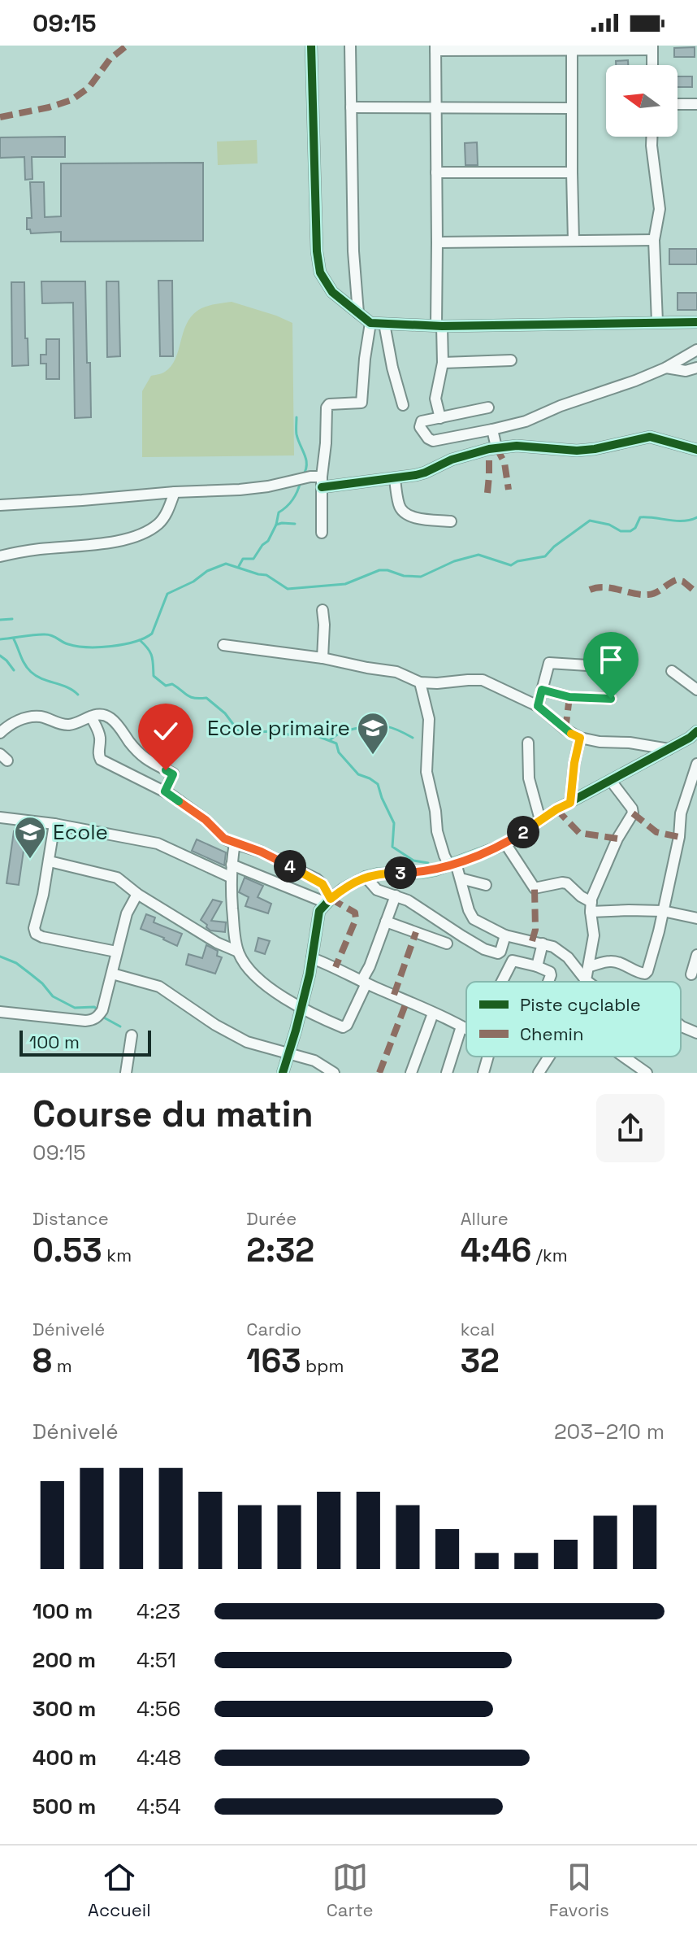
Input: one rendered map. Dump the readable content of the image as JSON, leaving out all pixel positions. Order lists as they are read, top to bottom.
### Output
{
  "places": {
    "school or university": ["Ecole primaire", "Ecole"]
  },
  "legend": ["Piste cyclable", "Chemin"],
  "scale_bar": "100 m",
  "north": "left",
  "page": {
    "status": "09:15",
    "pins": ["2", "4", "3"],
    "scale": "100 m",
    "heading": ["Course du matin", "09:15"],
    "stats": [
      ["Distance", "0.53 km"],
      ["Durée", "2:32"],
      ["Allure", "4:46 /km"],
      ["Dénivelé", "8 m"],
      ["Cardio", "163 bpm"],
      ["kcal", "32"]
    ],
    "chart": ["Dénivelé", "203–210 m"],
    "list": [
      {
        "name": "100 m",
        "note": "4:23"
      },
      {
        "name": "200 m",
        "note": "4:51"
      },
      {
        "name": "300 m",
        "note": "4:56"
      },
      {
        "name": "400 m",
        "note": "4:48"
      },
      {
        "name": "500 m",
        "note": "4:54"
      }
    ],
    "tabs": ["Accueil", "Carte", "Favoris"]
  }
}
